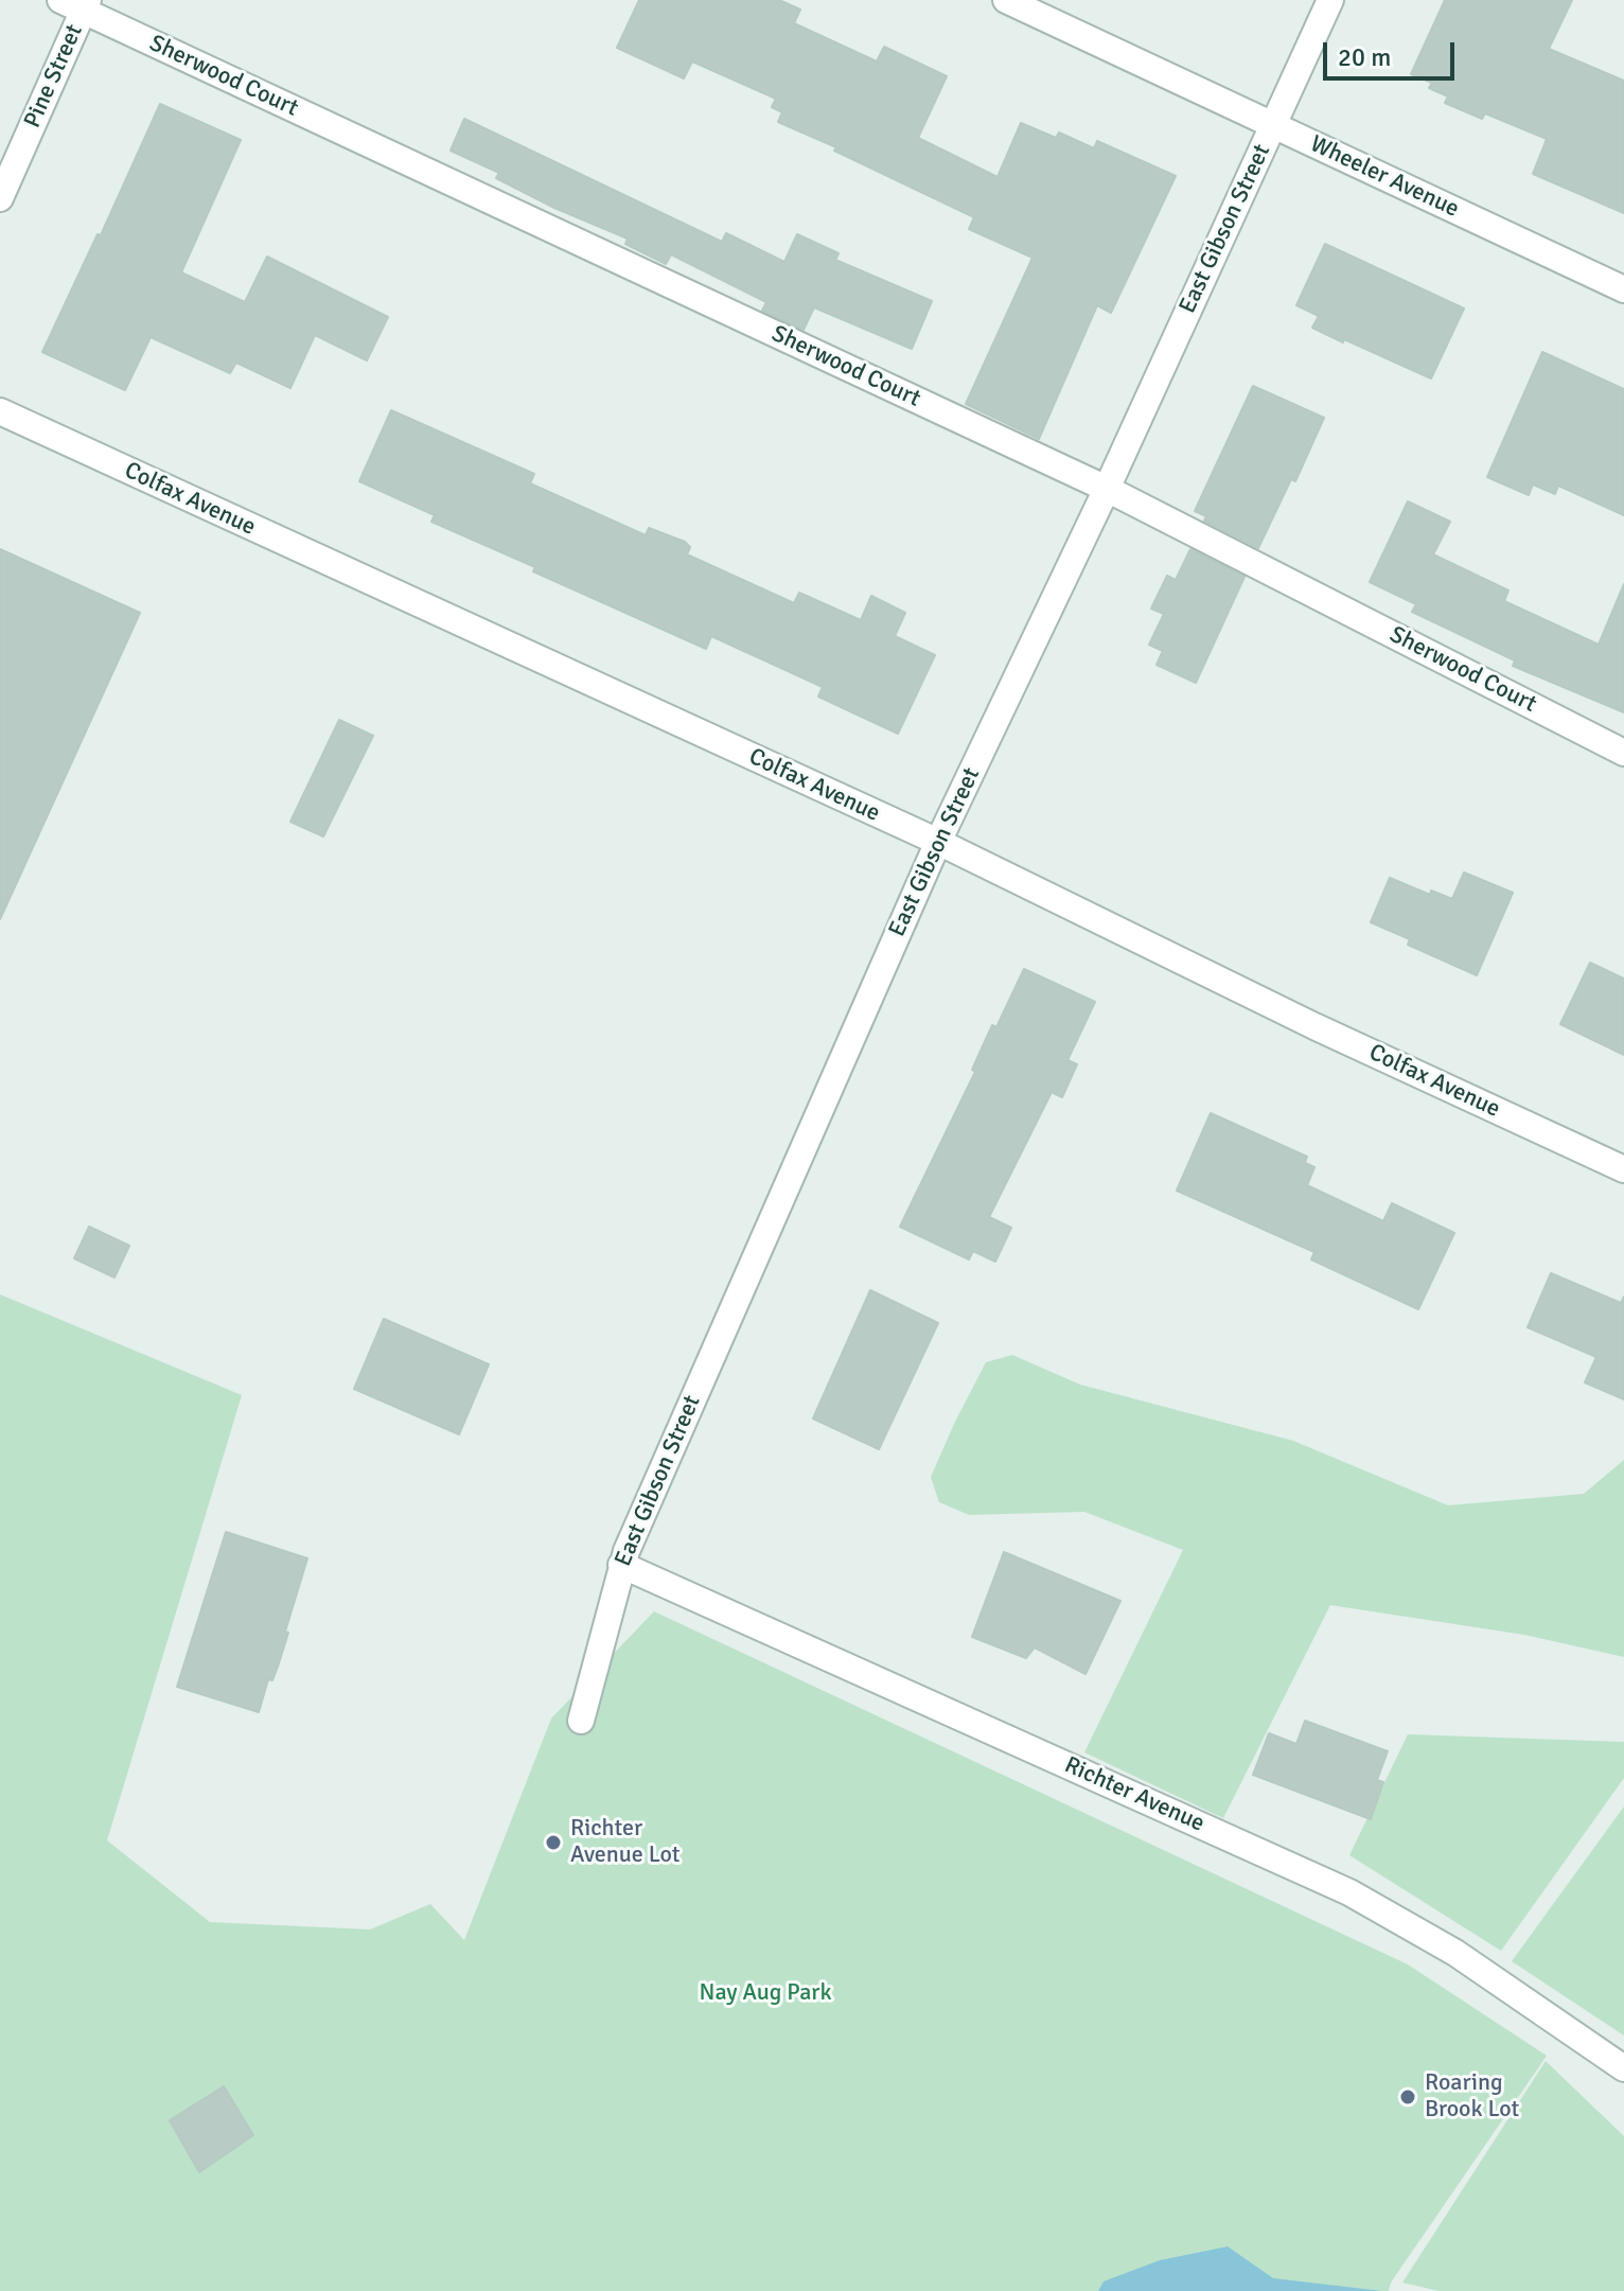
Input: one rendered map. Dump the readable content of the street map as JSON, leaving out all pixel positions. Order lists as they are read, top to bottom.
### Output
{
  "streets": {
    "street": [
      "Pine Street",
      "Sherwood Court",
      "Wheeler Avenue",
      "East Gibson Street",
      "Colfax Avenue",
      "Richter Avenue"
    ]
  },
  "crossings": [
    ["Pine Street", "Sherwood Court"],
    ["Sherwood Court", "East Gibson Street"],
    ["Wheeler Avenue", "East Gibson Street"],
    ["East Gibson Street", "Colfax Avenue"],
    ["East Gibson Street", "Richter Avenue"]
  ],
  "parks": ["Nay Aug Park"],
  "places": ["Richter Avenue Lot", "Roaring Brook Lot"],
  "scale_bar": "20 m"
}
